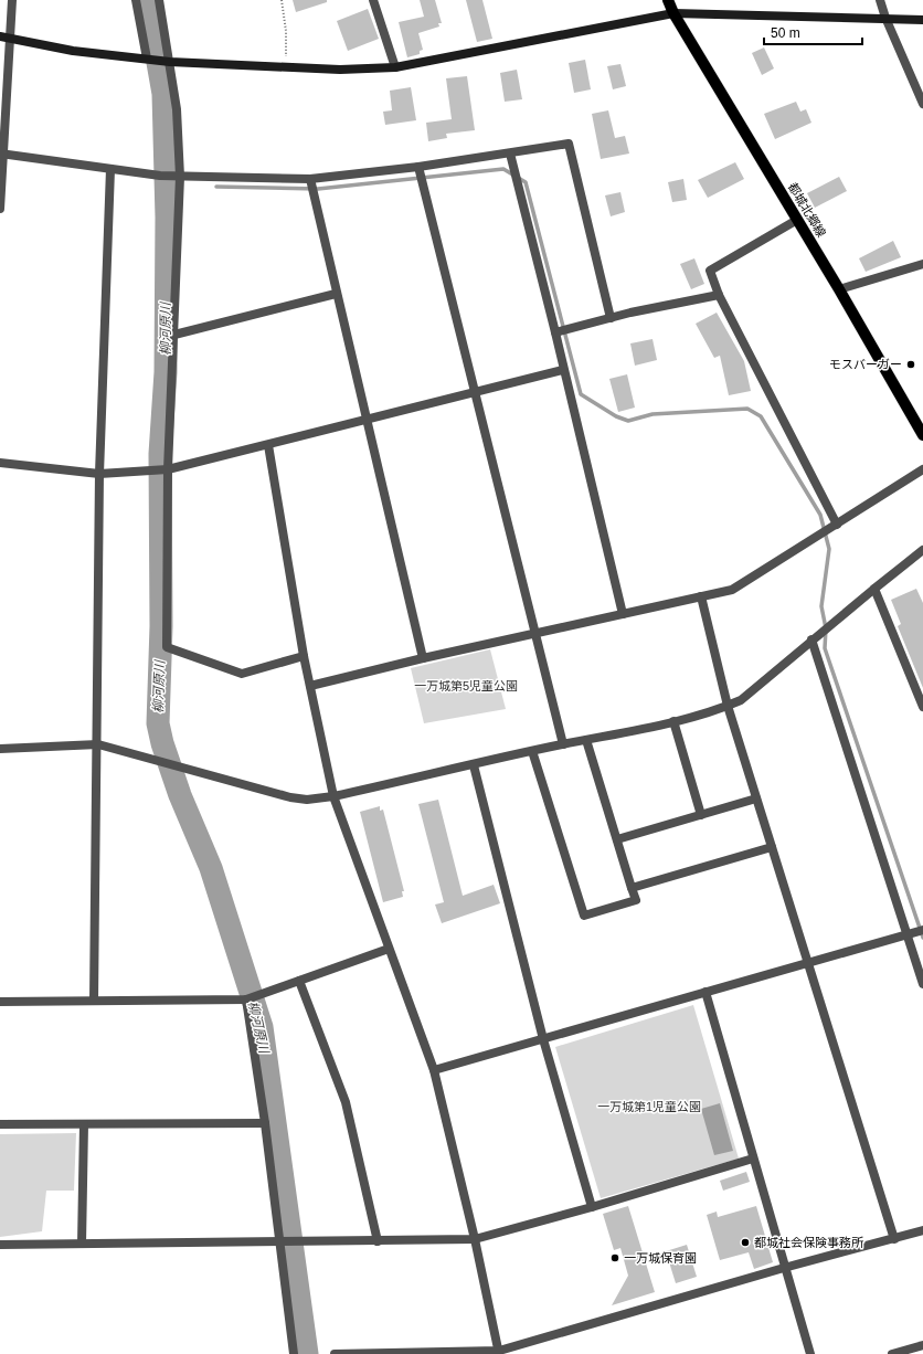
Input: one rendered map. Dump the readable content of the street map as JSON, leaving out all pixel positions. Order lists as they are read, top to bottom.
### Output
{
  "streets": {
    "main road": ["都城北郷線"]
  },
  "water": ["柳河原川"],
  "parks": ["一万城第5児童公園", "一万城第1児童公園"],
  "places": ["モスバーガー", "都城社会保険事務所", "一万城保育園"],
  "scale_bar": "50 m"
}
